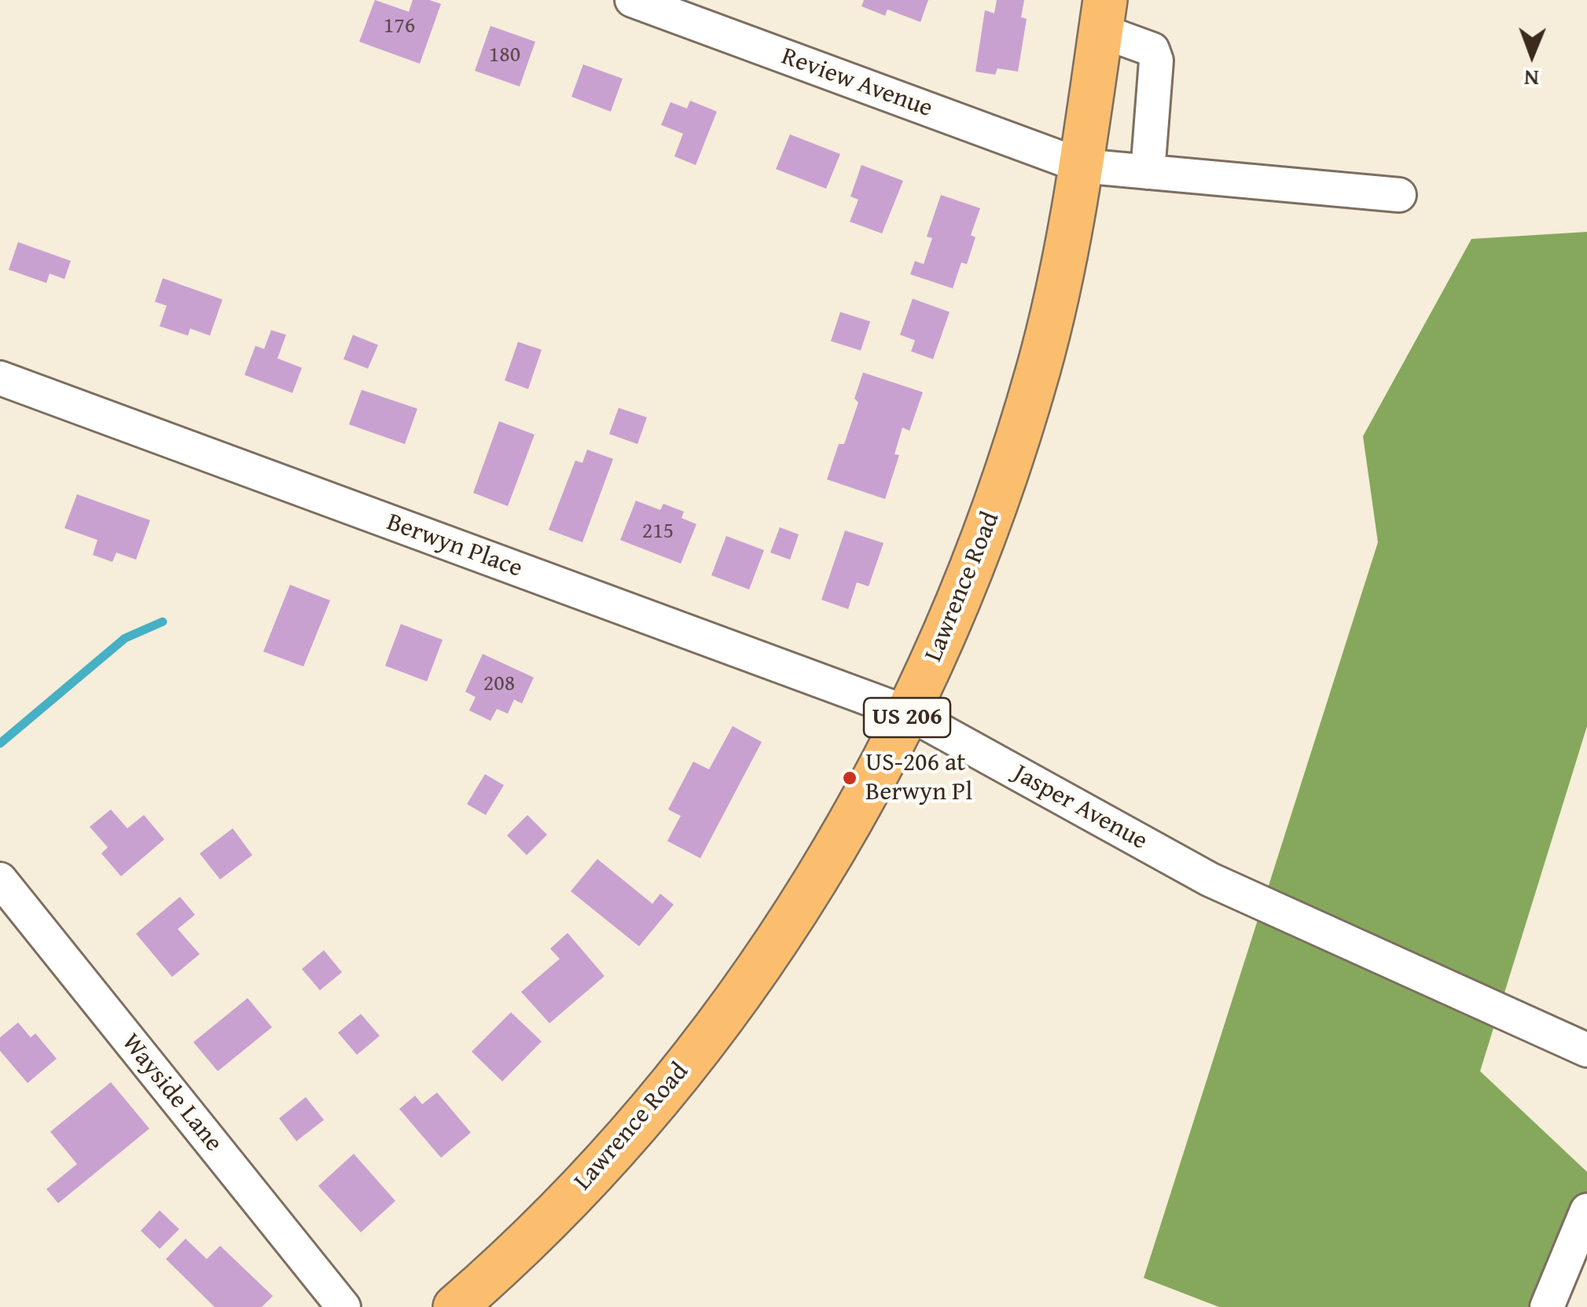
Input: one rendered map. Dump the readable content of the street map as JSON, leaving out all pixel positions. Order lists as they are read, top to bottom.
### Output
{
  "streets": {
    "main road": ["Lawrence Road", "US 206"],
    "street": [
      "Review Avenue",
      "Berwyn Place",
      "Jasper Avenue",
      "Wayside Lane"
    ]
  },
  "crossings": [
    ["Review Avenue", "Lawrence Road"],
    ["Berwyn Place", "Lawrence Road"],
    ["Berwyn Place", "Jasper Avenue"],
    ["Lawrence Road", "Jasper Avenue"]
  ],
  "places": ["US-206 at Berwyn Pl"],
  "house_numbers": [
    "176",
    "180",
    "215",
    "208"
  ],
  "north": "bottom"
}
